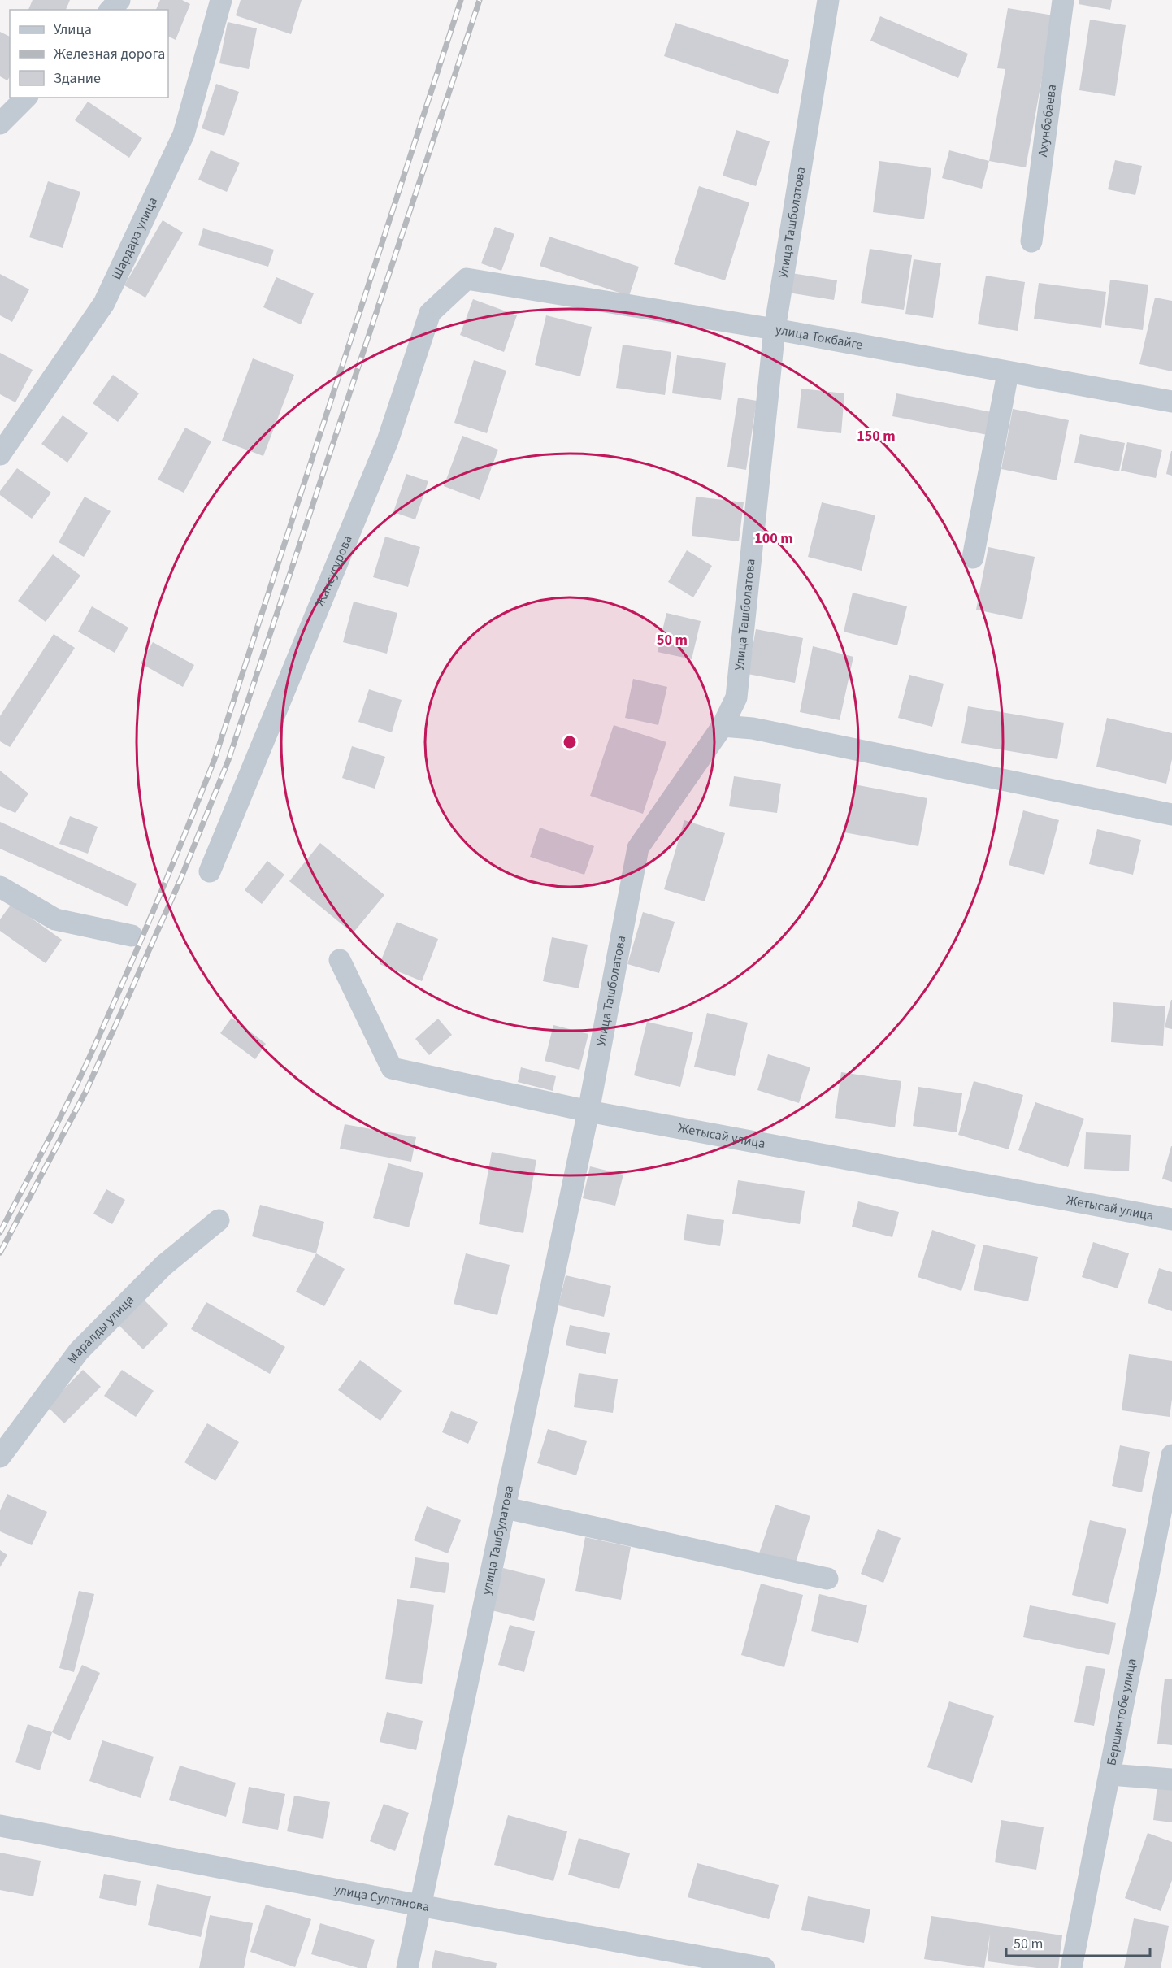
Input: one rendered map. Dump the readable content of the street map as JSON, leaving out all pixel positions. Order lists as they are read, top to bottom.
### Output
{
  "streets": {
    "street": [
      "Ахунбабаева",
      "Улица Ташболатова",
      "Шардара улица",
      "улица Токбайге",
      "Жансугурова",
      "Жетысай улица",
      "Маралды улица",
      "улица Ташбулатова",
      "Бершинтобе улица",
      "улица Султанова"
    ]
  },
  "crossings": [
    ["Улица Ташболатова", "улица Токбайге"],
    ["Улица Ташболатова", "Жетысай улица"],
    ["Улица Ташболатова", "улица Ташбулатова"],
    ["улица Токбайге", "Жансугурова"],
    ["Жетысай улица", "улица Ташбулатова"],
    ["улица Ташбулатова", "улица Султанова"]
  ],
  "legend": ["Улица", "Железная дорога", "Здание"],
  "scale_bar": "50 m",
  "rings": ["150 m", "100 m", "50 m"]
}
